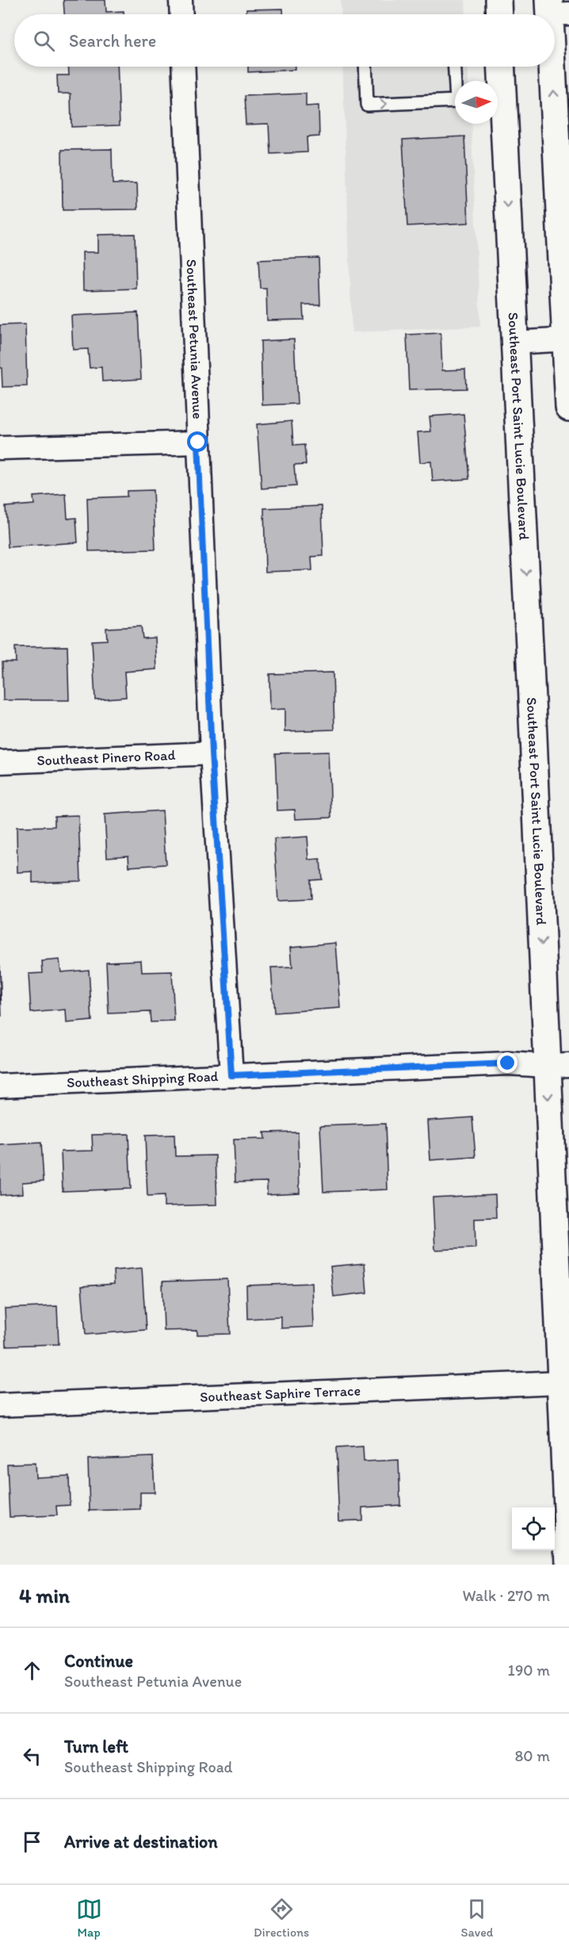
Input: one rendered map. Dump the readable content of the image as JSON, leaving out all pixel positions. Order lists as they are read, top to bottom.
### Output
{
  "streets": {
    "main road": ["Southeast Port Saint Lucie Boulevard"],
    "street": [
      "Southeast Petunia Avenue",
      "Southeast Pinero Road",
      "Southeast Shipping Road",
      "Southeast Saphire Terrace"
    ]
  },
  "crossings": [
    ["Southeast Petunia Avenue", "Southeast Pinero Road"],
    ["Southeast Petunia Avenue", "Southeast Shipping Road"],
    ["Southeast Port Saint Lucie Boulevard", "Southeast Shipping Road"],
    ["Southeast Port Saint Lucie Boulevard", "Southeast Saphire Terrace"]
  ],
  "one_way": ["Southeast Port Saint Lucie Boulevard"],
  "north": "right",
  "page": {
    "search": "Search here",
    "heading": ["4 min", "Walk · 270 m"],
    "list": [
      ["Continue", "Southeast Petunia Avenue", "190 m"],
      ["Turn left", "Southeast Shipping Road", "80 m"],
      "Arrive at destination"
    ],
    "nav": ["Map", "Directions", "Saved"]
  }
}
